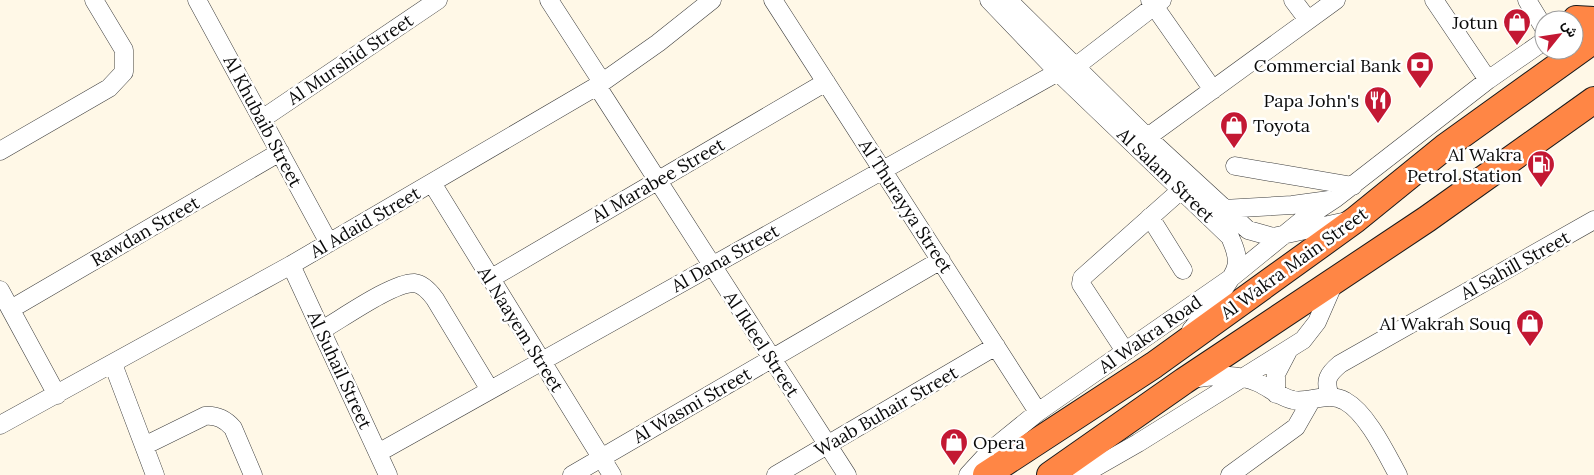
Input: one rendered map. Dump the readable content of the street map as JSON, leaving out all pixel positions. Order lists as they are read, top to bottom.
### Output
{
  "streets": {
    "highway": ["Al Wakra Main Street"],
    "street": [
      "Al Murshid Street",
      "Al Khubaib Street",
      "Al Salam Street",
      "Al Marabee Street",
      "Al Thurayya Street",
      "Al Adaid Street",
      "Rawdan Street",
      "Al Dana Street",
      "Al Sahill Street",
      "Al Naayem Street",
      "Al Wakra Road",
      "Al Ikleel Street",
      "Al Suhail Street",
      "Al Wasmi Street",
      "Waab Buhair Street"
    ]
  },
  "crossings": [
    ["Al Murshid Street", "Al Khubaib Street"],
    ["Al Khubaib Street", "Al Adaid Street"],
    ["Al Khubaib Street", "Rawdan Street"],
    ["Al Salam Street", "Al Dana Street"],
    ["Al Salam Street", "Al Wakra Main Street"],
    ["Al Salam Street", "Al Wakra Road"],
    ["Al Marabee Street", "Al Thurayya Street"],
    ["Al Marabee Street", "Al Naayem Street"],
    ["Al Marabee Street", "Al Ikleel Street"],
    ["Al Thurayya Street", "Al Dana Street"],
    ["Al Thurayya Street", "Al Wakra Road"],
    ["Al Thurayya Street", "Al Wasmi Street"],
    ["Al Thurayya Street", "Waab Buhair Street"],
    ["Al Adaid Street", "Al Naayem Street"],
    ["Al Adaid Street", "Al Ikleel Street"],
    ["Al Adaid Street", "Al Suhail Street"],
    ["Al Dana Street", "Al Naayem Street"],
    ["Al Dana Street", "Al Ikleel Street"],
    ["Al Dana Street", "Al Suhail Street"],
    ["Al Wakra Main Street", "Al Wakra Road"],
    ["Al Naayem Street", "Al Wasmi Street"],
    ["Al Ikleel Street", "Al Wasmi Street"],
    ["Al Ikleel Street", "Waab Buhair Street"]
  ],
  "places": {
    "shop": [
      "Jotun",
      "Toyota",
      "Al Wakrah Souq",
      "Opera"
    ],
    "bank": ["Commercial Bank"],
    "restaurant": ["Papa John's"],
    "fuel station": ["Al Wakra Petrol Station"]
  },
  "north": "top right"
}
